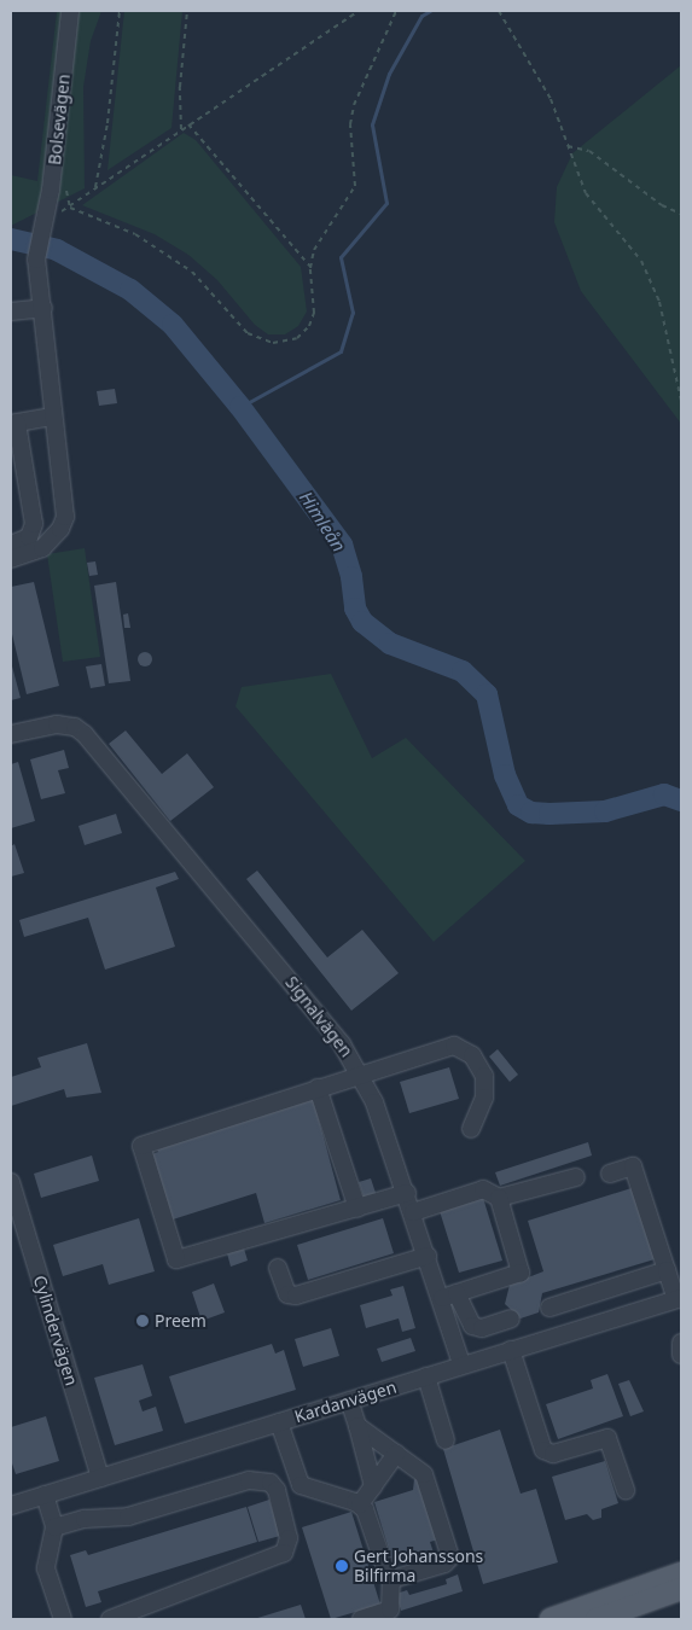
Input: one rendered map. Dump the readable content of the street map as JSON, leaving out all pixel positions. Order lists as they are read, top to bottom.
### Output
{
  "streets": {
    "street": [
      "Bolsevägen",
      "Signalvägen",
      "Cylindervägen",
      "Kardanvägen"
    ]
  },
  "crossings": [
    ["Signalvägen", "Kardanvägen"],
    ["Cylindervägen", "Kardanvägen"]
  ],
  "water": ["Himleån"],
  "places": ["Preem", "Gert Johanssons Bilfirma"]
}
